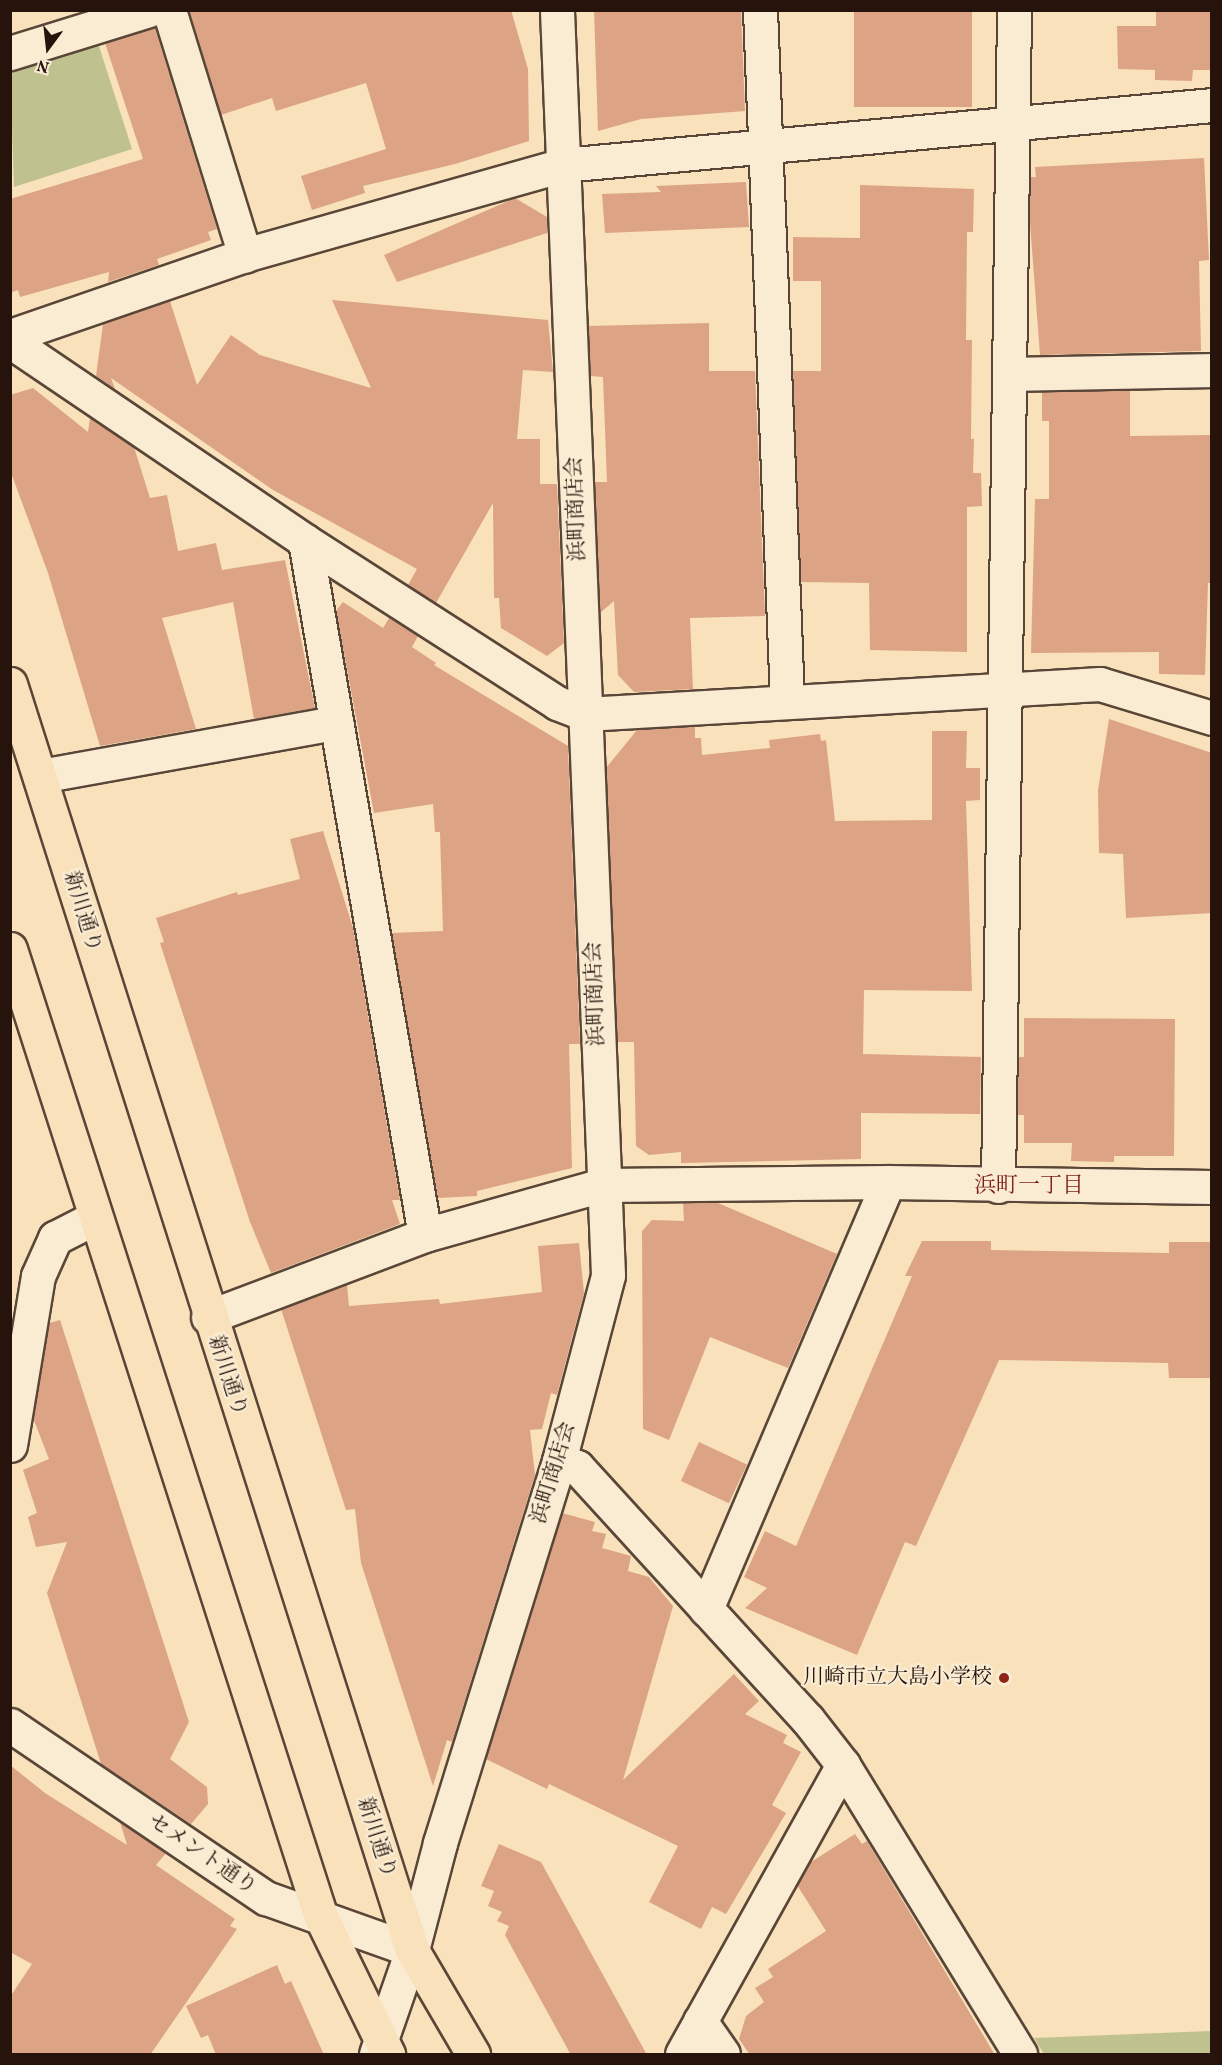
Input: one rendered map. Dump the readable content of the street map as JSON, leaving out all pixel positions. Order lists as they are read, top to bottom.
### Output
{
  "streets": {
    "main road": ["新川通り"],
    "street": ["浜町商店会", "セメント通り"]
  },
  "crossings": [
    ["浜町商店会", "新川通り"],
    ["浜町商店会", "セメント通り"],
    ["新川通り", "セメント通り"]
  ],
  "districts": ["浜町一丁目"],
  "places": ["川崎市立大島小学校"],
  "north": "bottom"
}
